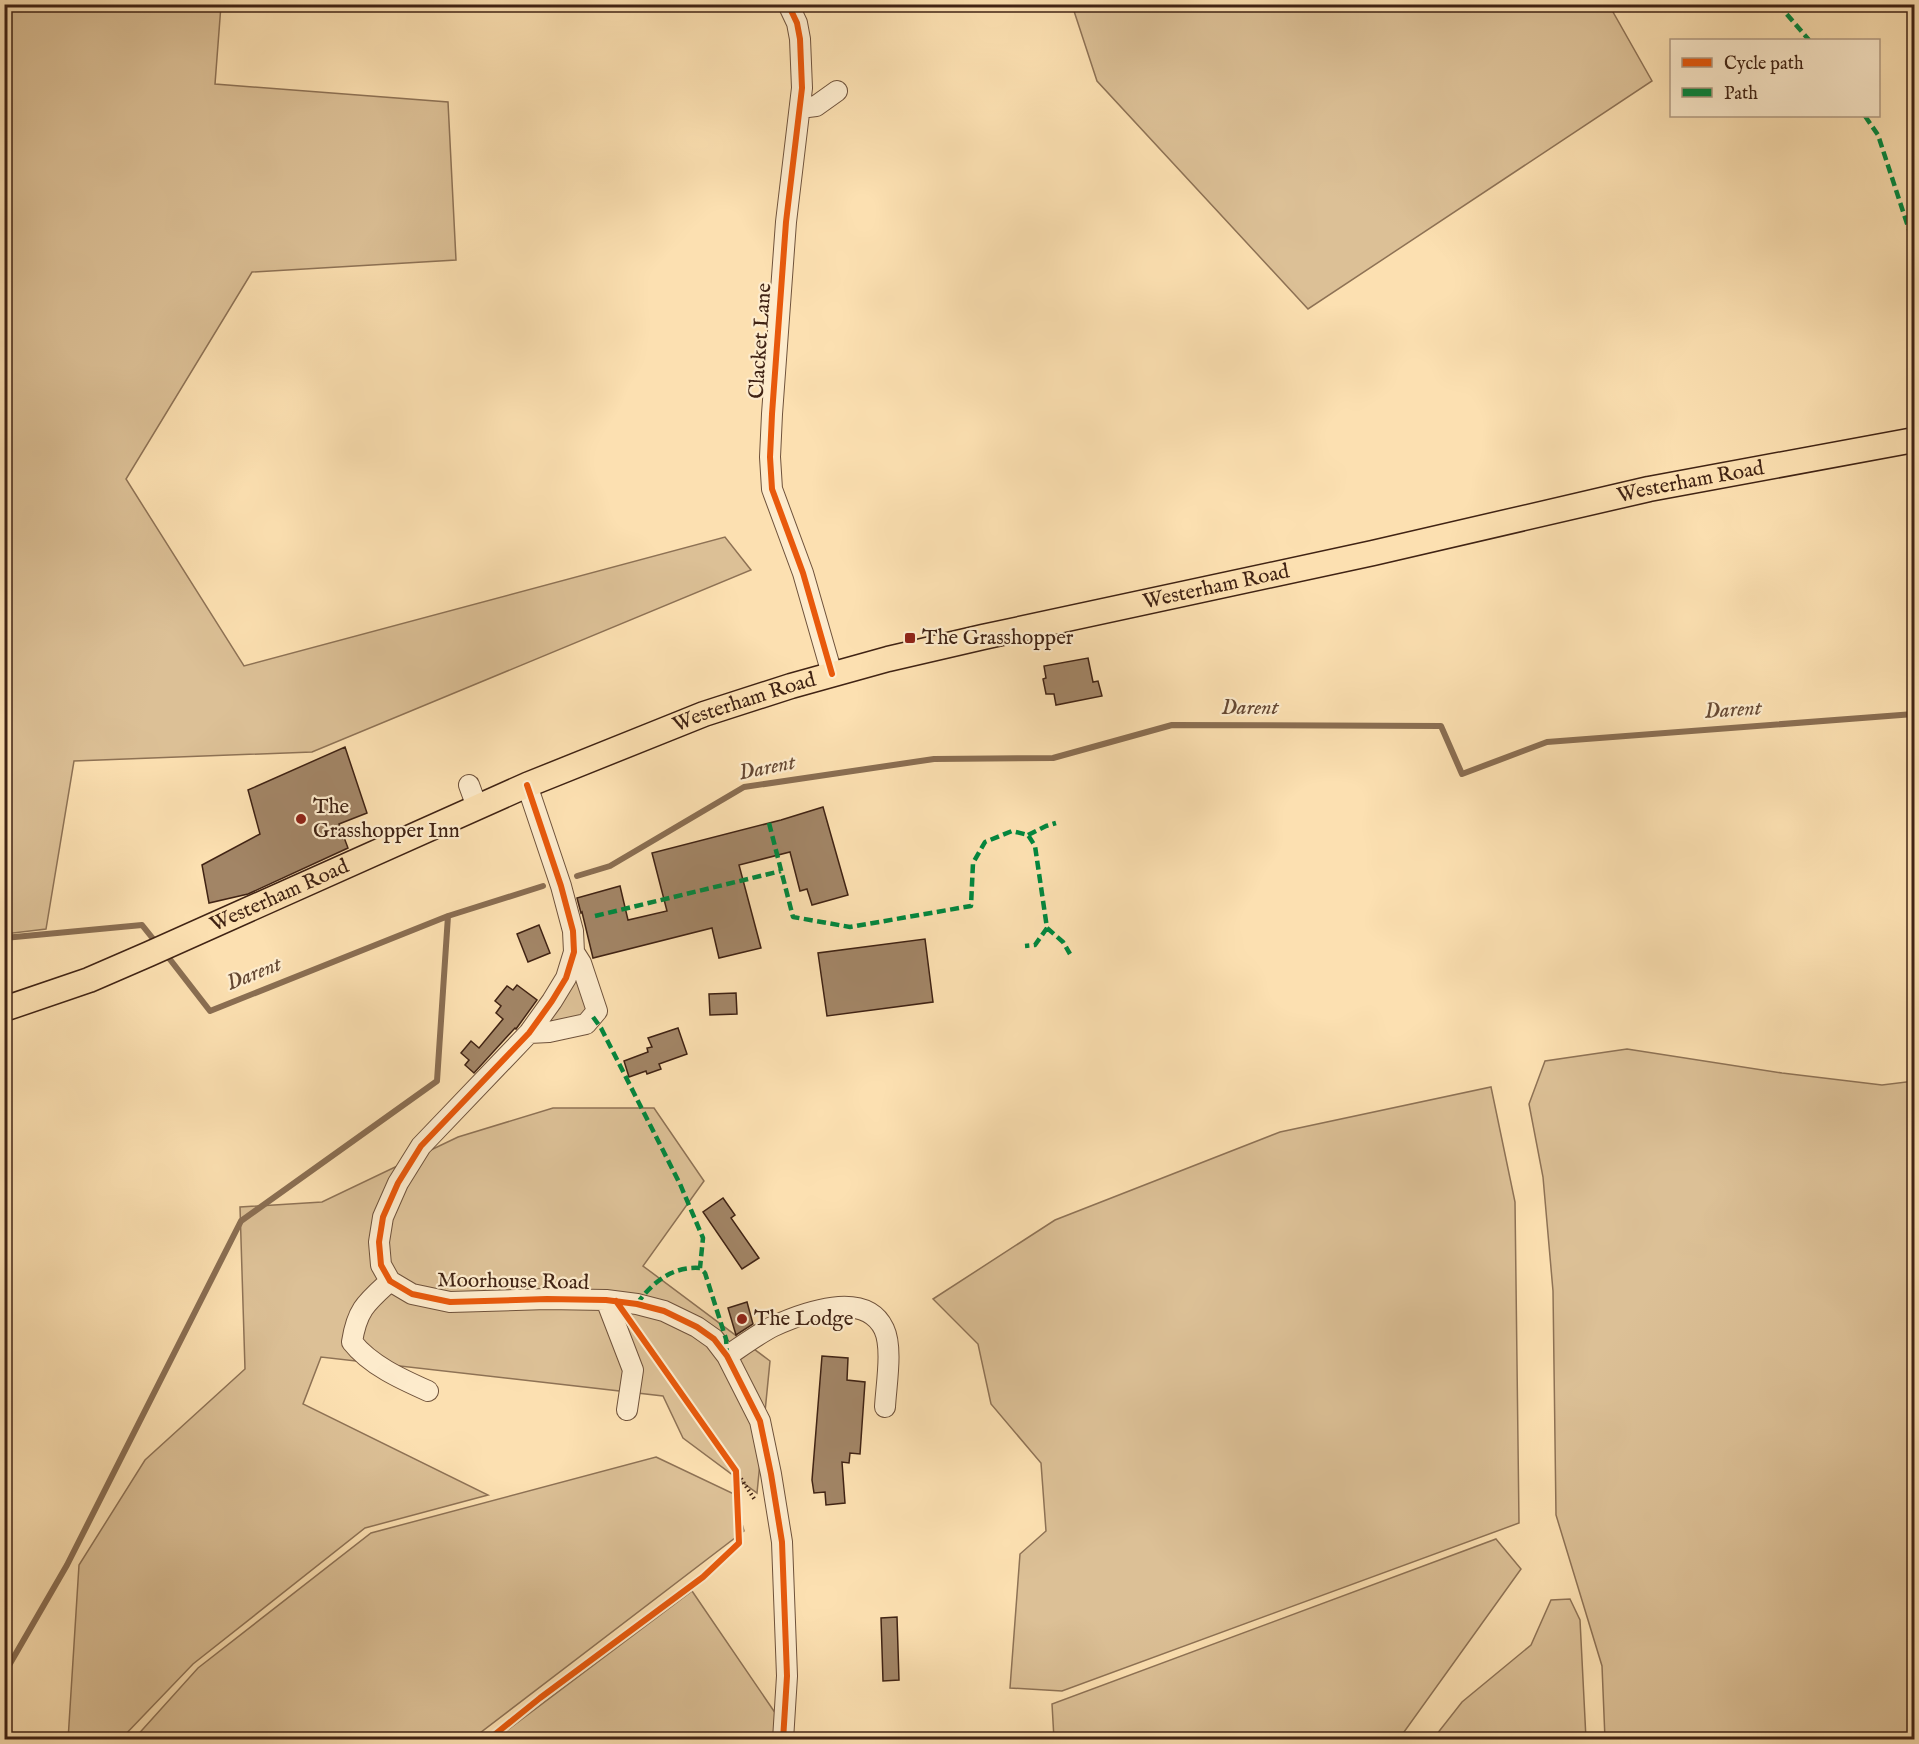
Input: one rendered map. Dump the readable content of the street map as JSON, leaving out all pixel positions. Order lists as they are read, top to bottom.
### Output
{
  "streets": {
    "main road": ["Westerham Road"],
    "street": ["Clacket Lane", "Moorhouse Road"]
  },
  "crossings": [
    ["Clacket Lane", "Westerham Road"]
  ],
  "water": ["Darent"],
  "places": {
    "transit": ["The Grasshopper"],
    "other": ["The Grasshopper Inn", "The Lodge"]
  },
  "legend": ["Cycle path", "Path"]
}
